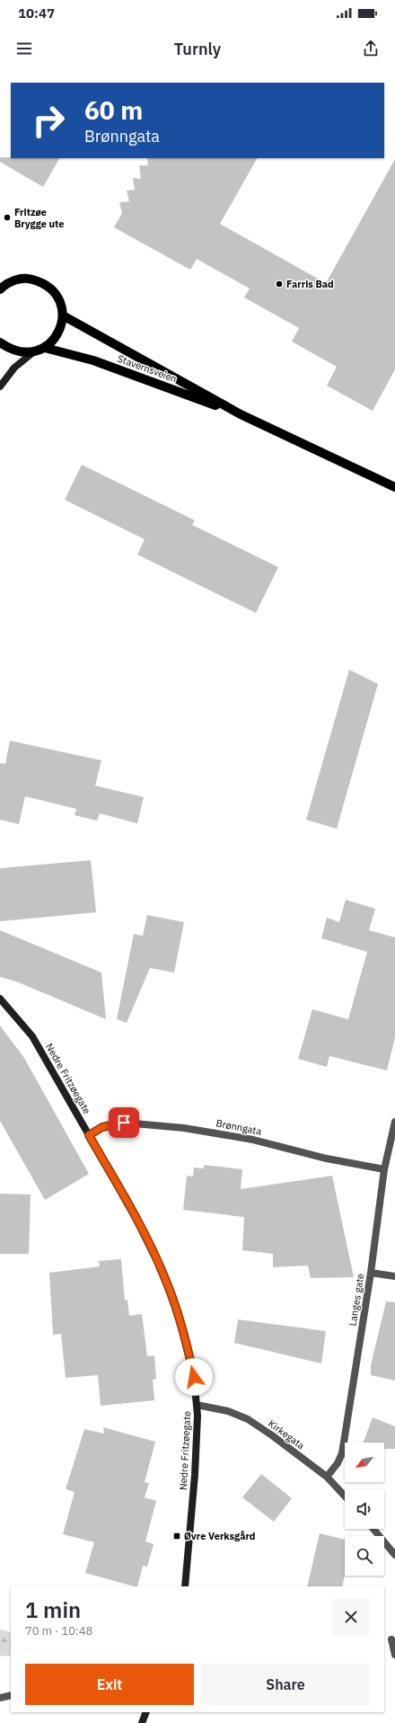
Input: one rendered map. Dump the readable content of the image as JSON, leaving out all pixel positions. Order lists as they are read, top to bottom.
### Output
{
  "streets": {
    "main road": ["Stavernsveien", "Nedre Fritzøegate"],
    "street": ["Brønngata", "Langes gate", "Kirkegata"]
  },
  "crossings": [
    ["Nedre Fritzøegate", "Brønngata"],
    ["Nedre Fritzøegate", "Kirkegata"],
    ["Brønngata", "Langes gate"],
    ["Langes gate", "Kirkegata"]
  ],
  "places": {
    "other": ["Fritzøe Brygge ute", "Farris Bad"],
    "transit": ["Øvre Verksgård"]
  },
  "north": "bottom left",
  "page": {
    "status": "10:47",
    "header": "Turnly",
    "turn": ["60 m", "Brønngata"],
    "heading": ["1 min", "70 m · 10:48"],
    "buttons": ["Exit", "Share"]
  }
}
